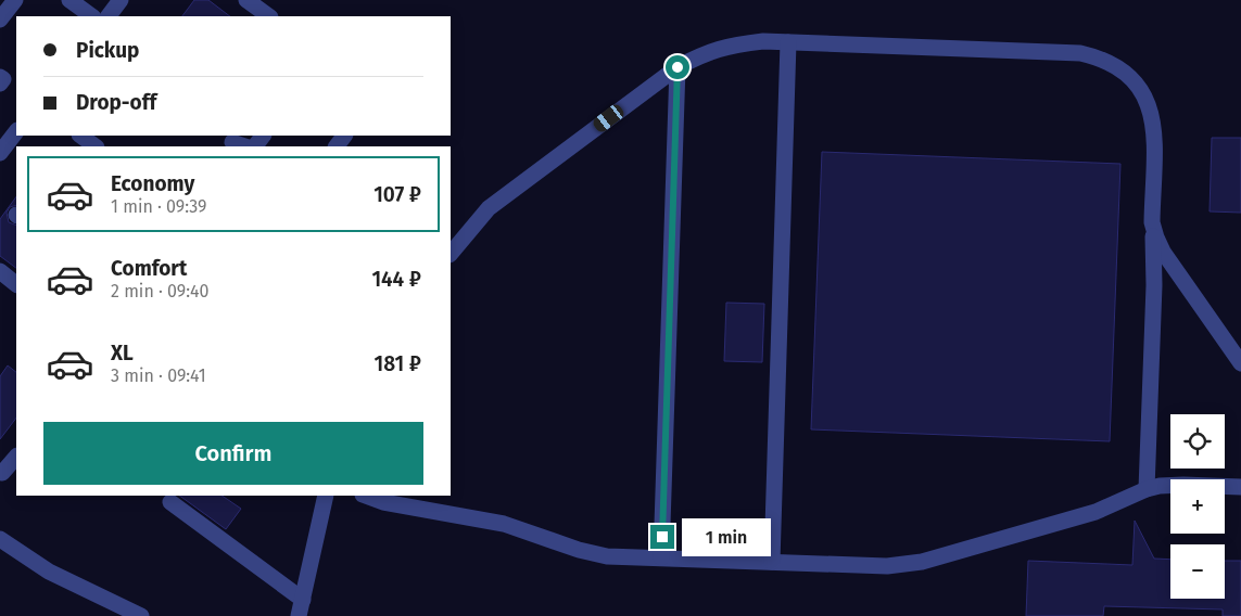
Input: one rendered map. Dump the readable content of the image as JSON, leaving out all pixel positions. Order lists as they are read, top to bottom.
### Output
{
  "page": {
    "banner": ["Pickup", "Drop-off"],
    "list": [
      {
        "name": "Economy",
        "note": "1 min · 09:39",
        "value": "107 ₽"
      },
      {
        "name": "Comfort",
        "note": "2 min · 09:40",
        "value": "144 ₽"
      },
      {
        "name": "XL",
        "note": "3 min · 09:41",
        "value": "181 ₽"
      }
    ],
    "buttons": "Confirm",
    "map_buttons": ["+", "−"],
    "bubble": "1 min"
  }
}
